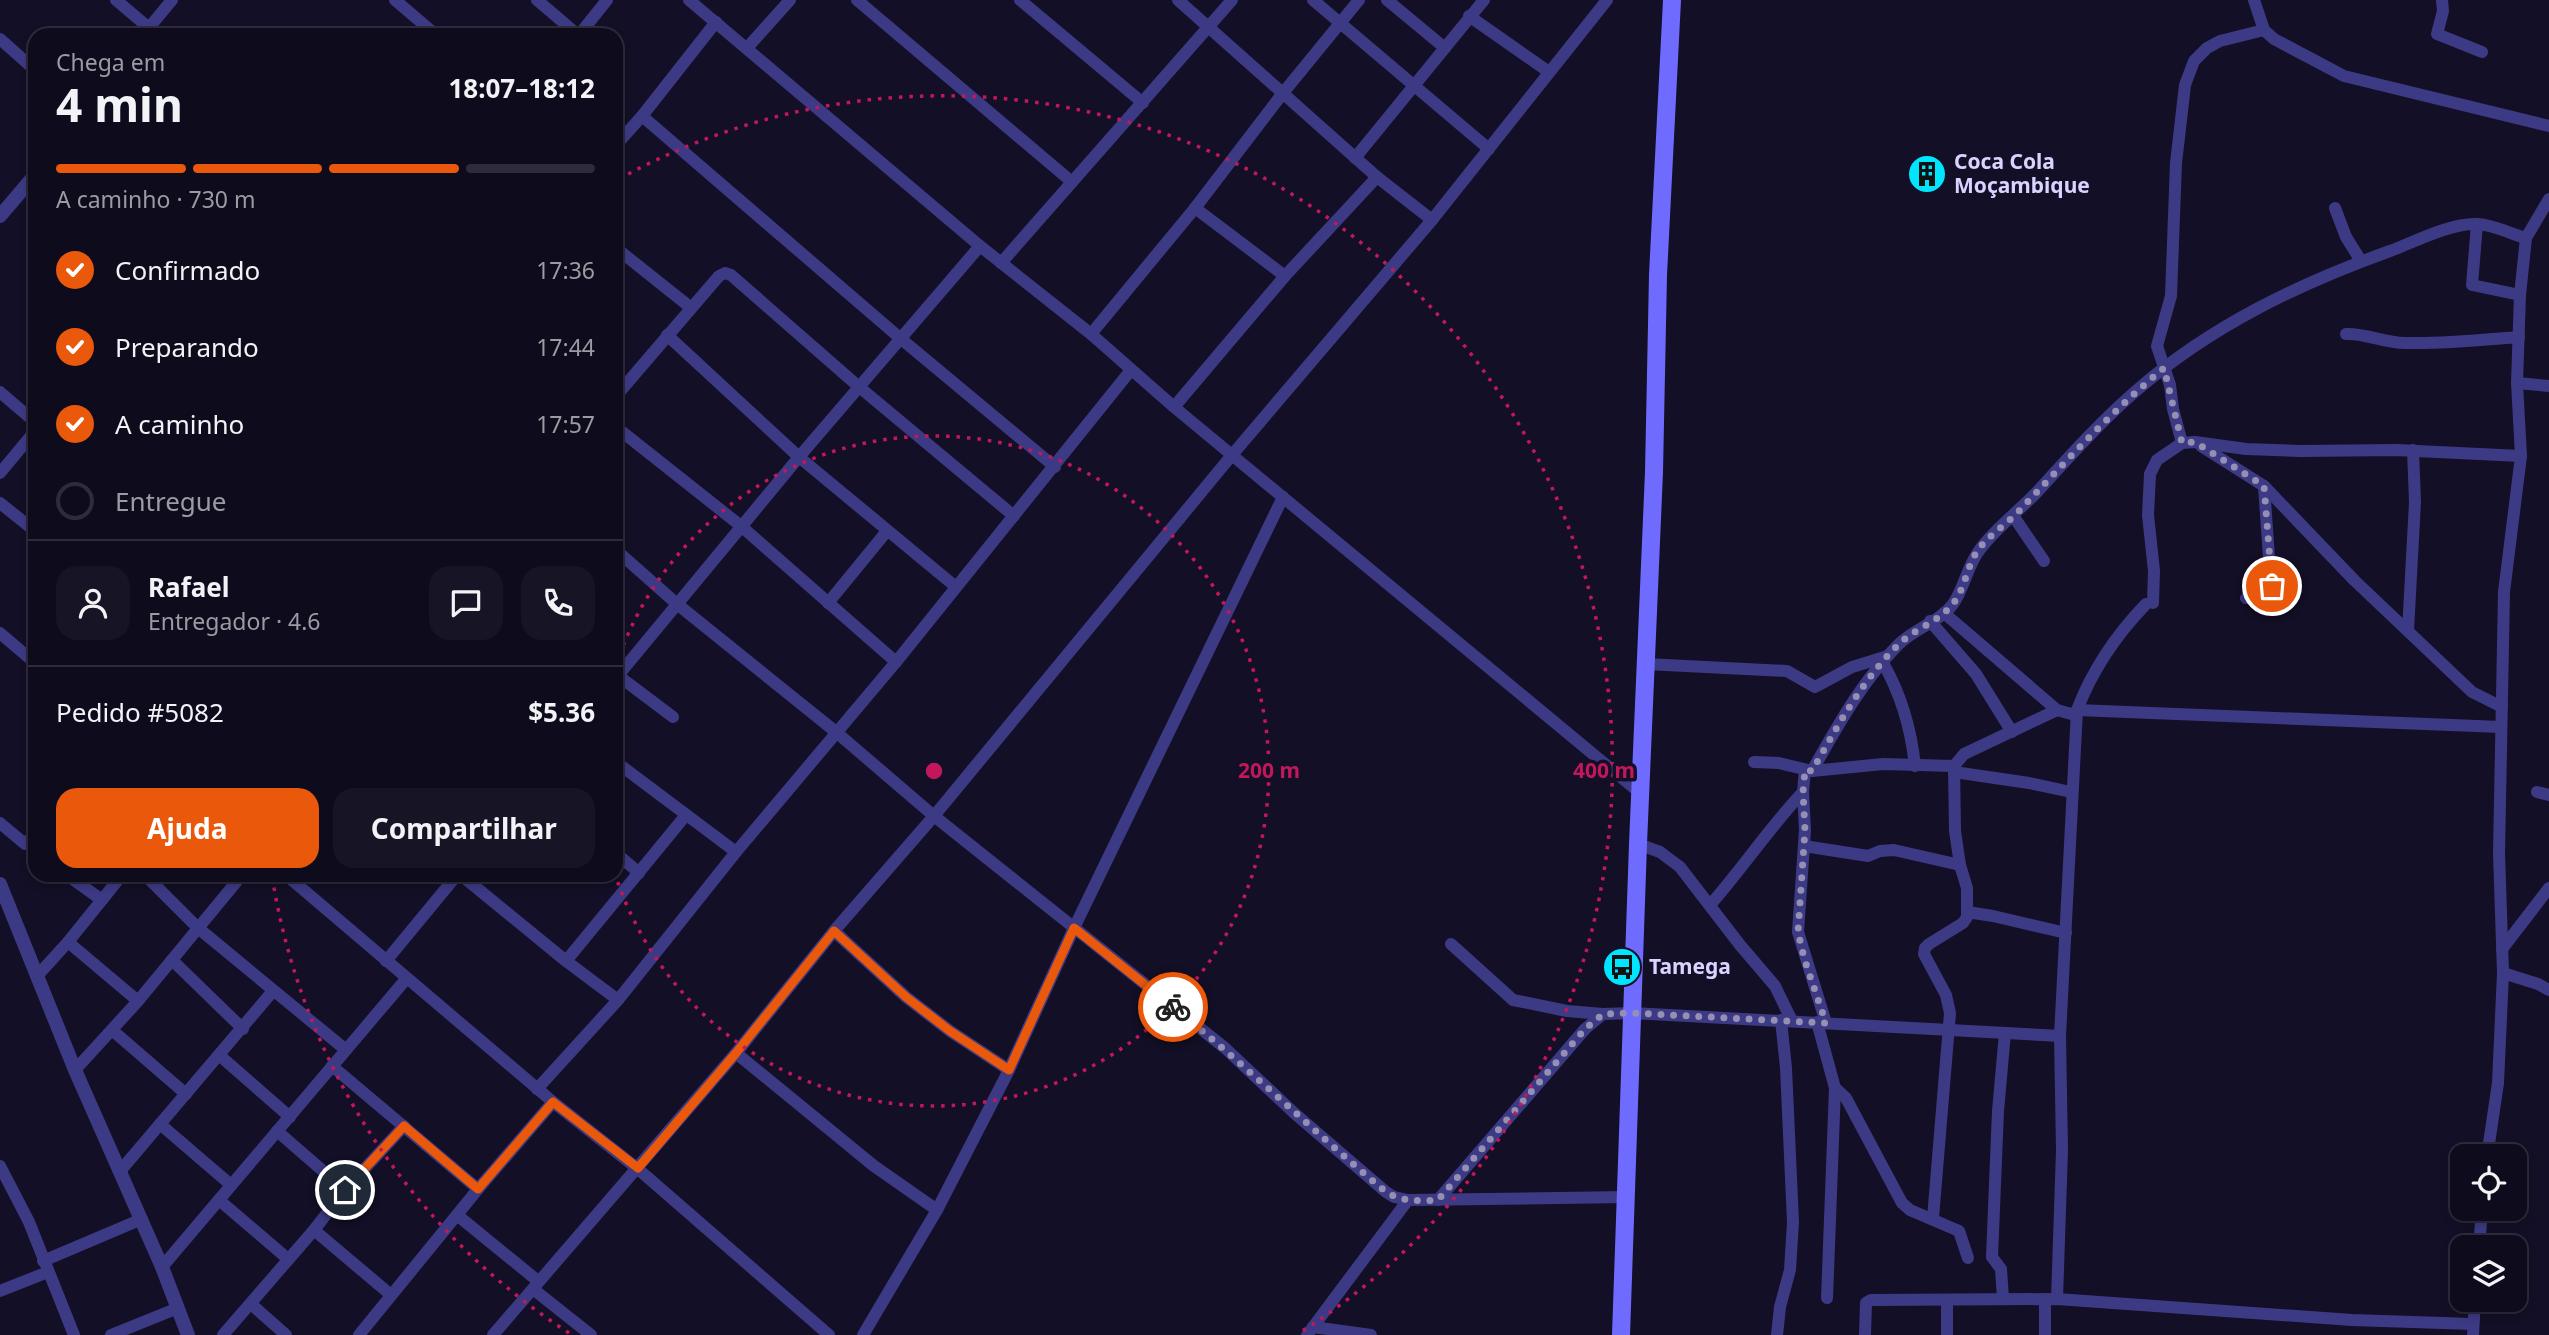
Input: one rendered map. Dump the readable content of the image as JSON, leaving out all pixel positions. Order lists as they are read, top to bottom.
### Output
{
  "places": {
    "building": ["Coca Cola Moçambique"],
    "bus stop": ["Tamega"]
  },
  "page": {
    "heading": ["4 min", "Chega em", "18:07–18:12"],
    "panel": [
      "Rafael",
      "Entregador · 4.6",
      "Pedido #5082",
      "$5.36"
    ],
    "bar": "A caminho · 730 m",
    "list": [
      ["Confirmado", "17:36"],
      ["Preparando", "17:44"],
      ["A caminho", "17:57"],
      "Entregue"
    ],
    "buttons": ["Ajuda", "Compartilhar"]
  },
  "rings": ["200 m", "400 m"]
}
